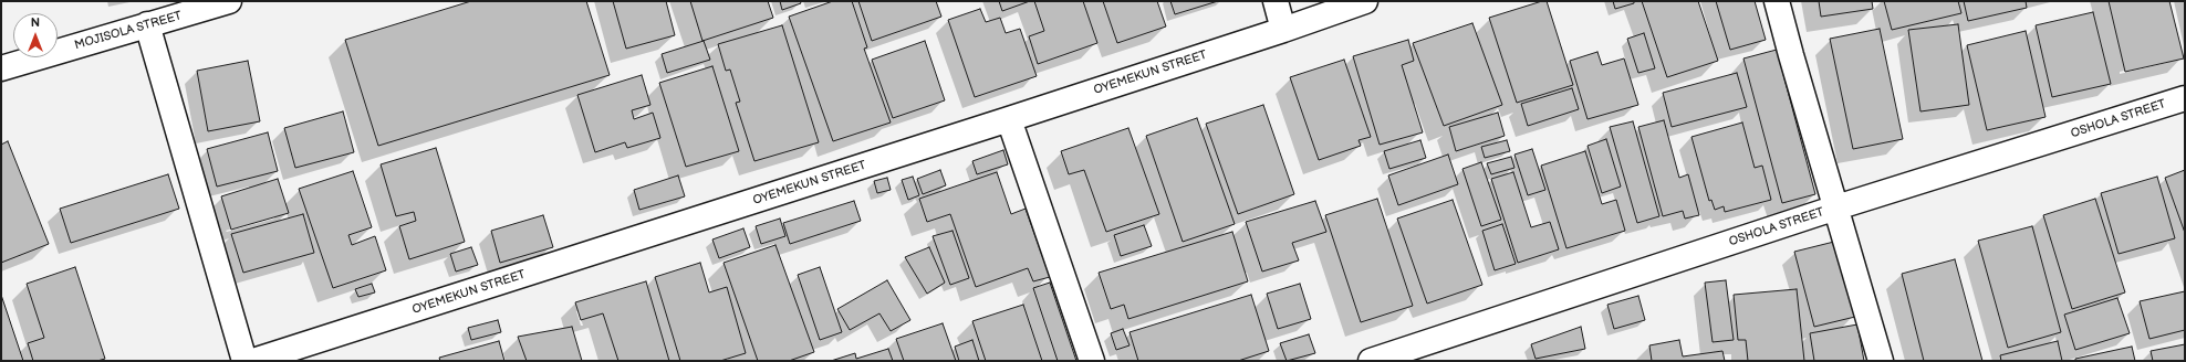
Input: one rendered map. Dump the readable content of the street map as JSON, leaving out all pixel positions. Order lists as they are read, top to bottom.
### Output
{
  "streets": {
    "street": ["MOJISOLA STREET", "OYEMEKUN STREET", "OSHOLA STREET"]
  },
  "north": "top"
}
